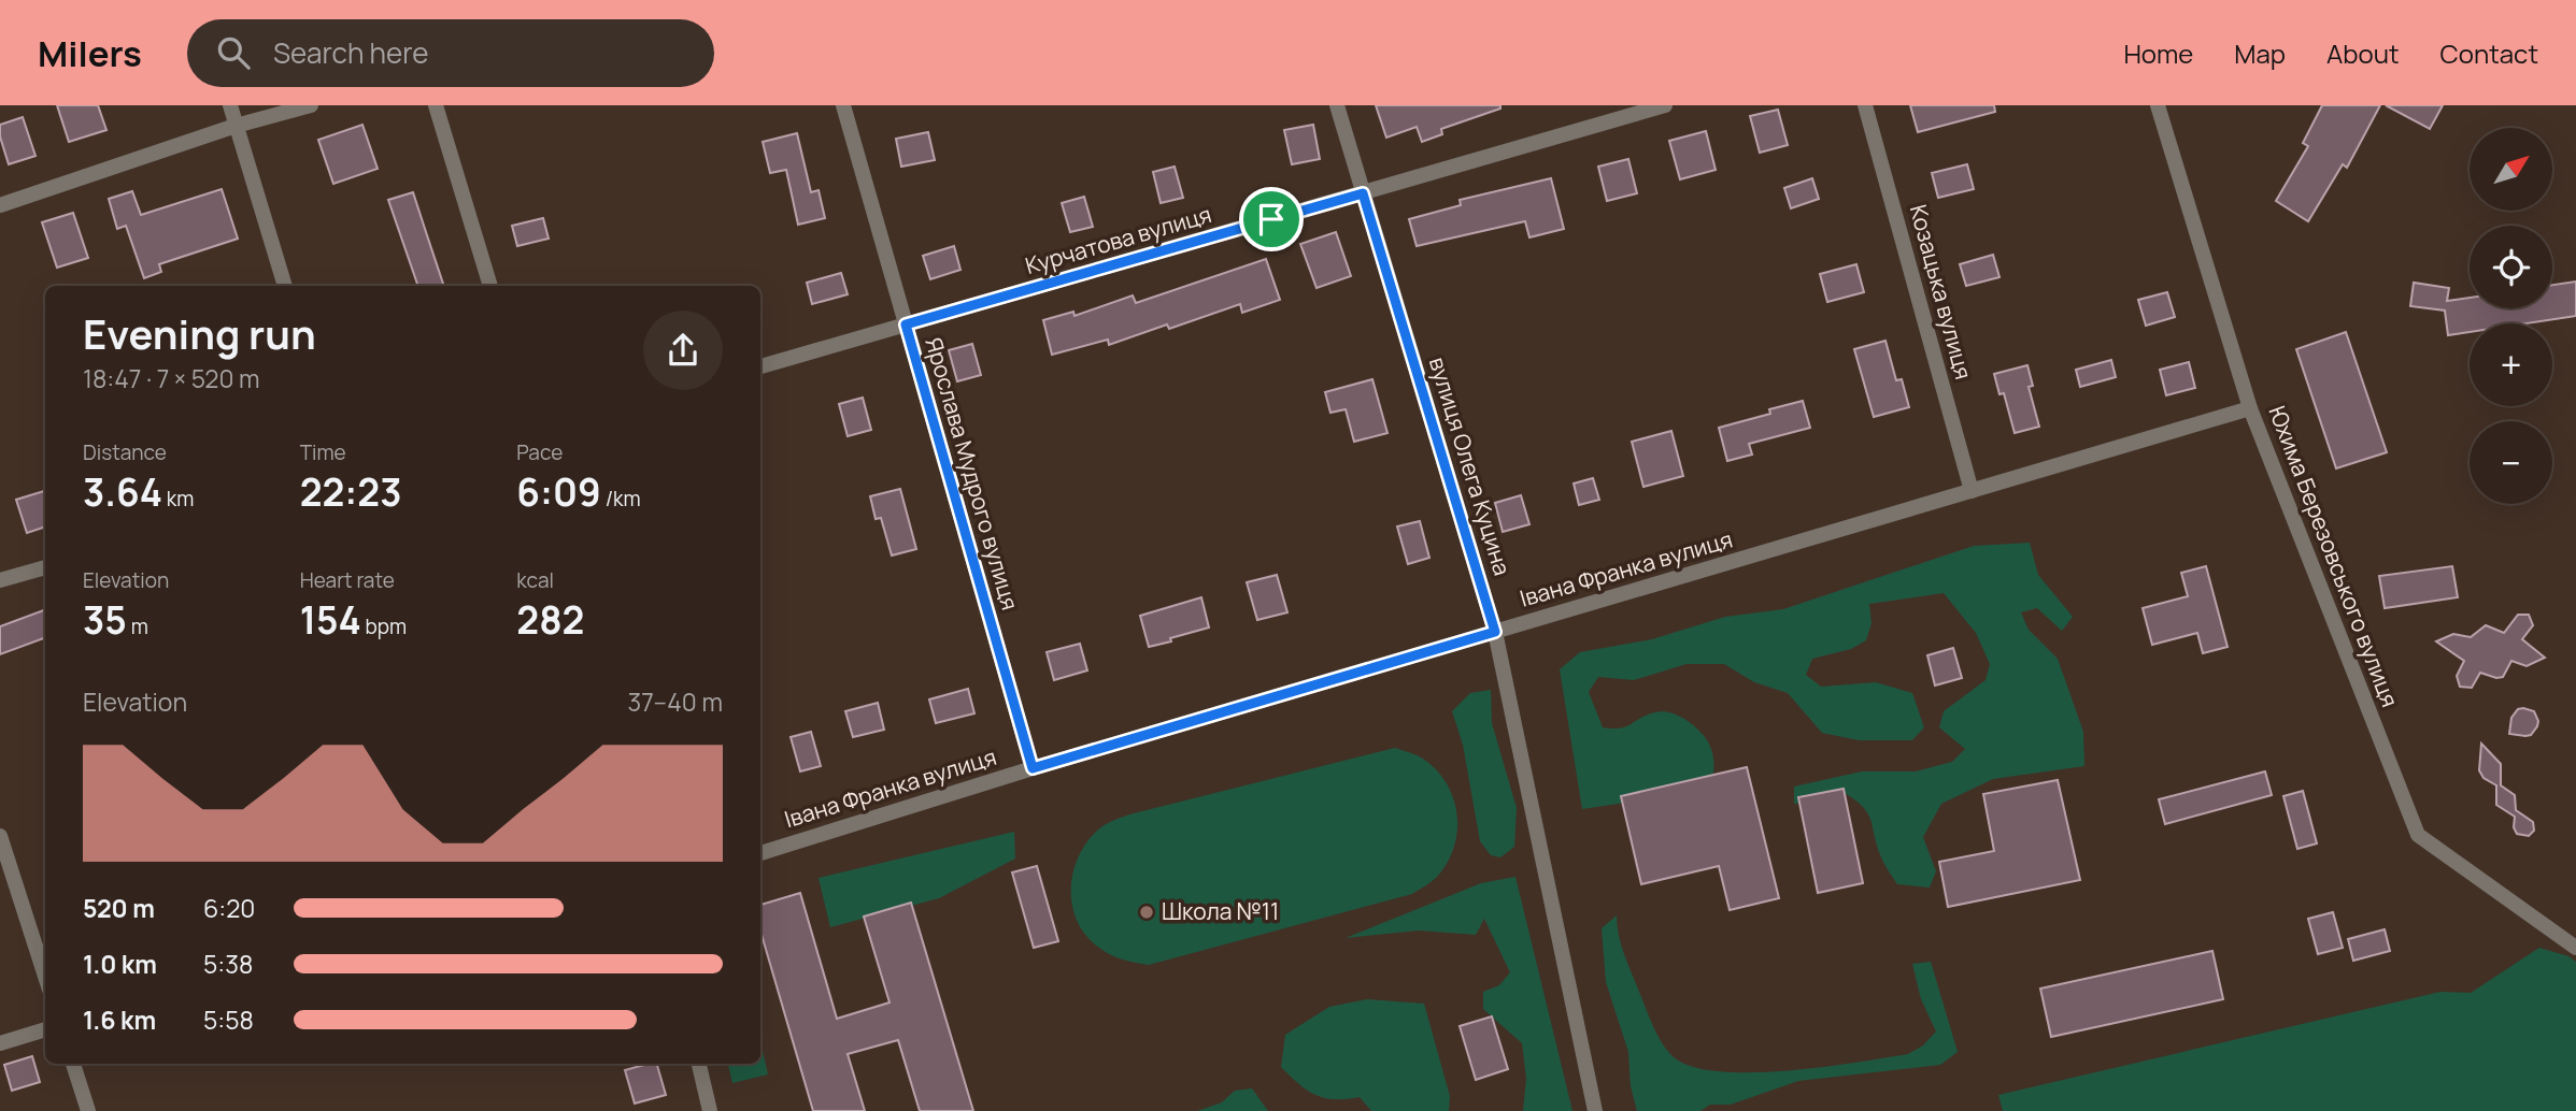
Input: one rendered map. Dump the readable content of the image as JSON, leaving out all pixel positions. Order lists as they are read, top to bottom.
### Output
{
  "streets": {
    "street": [
      "Курчатова вулиця",
      "Козацька вулиця",
      "вулиця Олега Куцина",
      "Ярослава Мудрого вулиця",
      "Юхима Березовського вулиця",
      "Івана Франка вулиця"
    ]
  },
  "crossings": [
    ["Курчатова вулиця", "вулиця Олега Куцина"],
    ["Курчатова вулиця", "Ярослава Мудрого вулиця"],
    ["Козацька вулиця", "Івана Франка вулиця"],
    ["вулиця Олега Куцина", "Івана Франка вулиця"],
    ["Ярослава Мудрого вулиця", "Івана Франка вулиця"],
    ["Юхима Березовського вулиця", "Івана Франка вулиця"]
  ],
  "places": ["Школа №11"],
  "north": "top right",
  "page": {
    "header": "Milers",
    "search": "Search here",
    "nav": [
      "Home",
      "Map",
      "About",
      "Contact"
    ],
    "map_buttons": ["+", "−"],
    "heading": ["Evening run", "18:47 · 7 × 520 m"],
    "stats": [
      ["Distance", "3.64 km"],
      ["Time", "22:23"],
      ["Pace", "6:09 /km"],
      ["Elevation", "35 m"],
      ["Heart rate", "154 bpm"],
      ["kcal", "282"]
    ],
    "chart": ["Elevation", "37–40 m"],
    "list": [
      {
        "name": "520 m",
        "note": "6:20"
      },
      {
        "name": "1.0 km",
        "note": "5:38"
      },
      {
        "name": "1.6 km",
        "note": "5:58"
      }
    ]
  }
}
